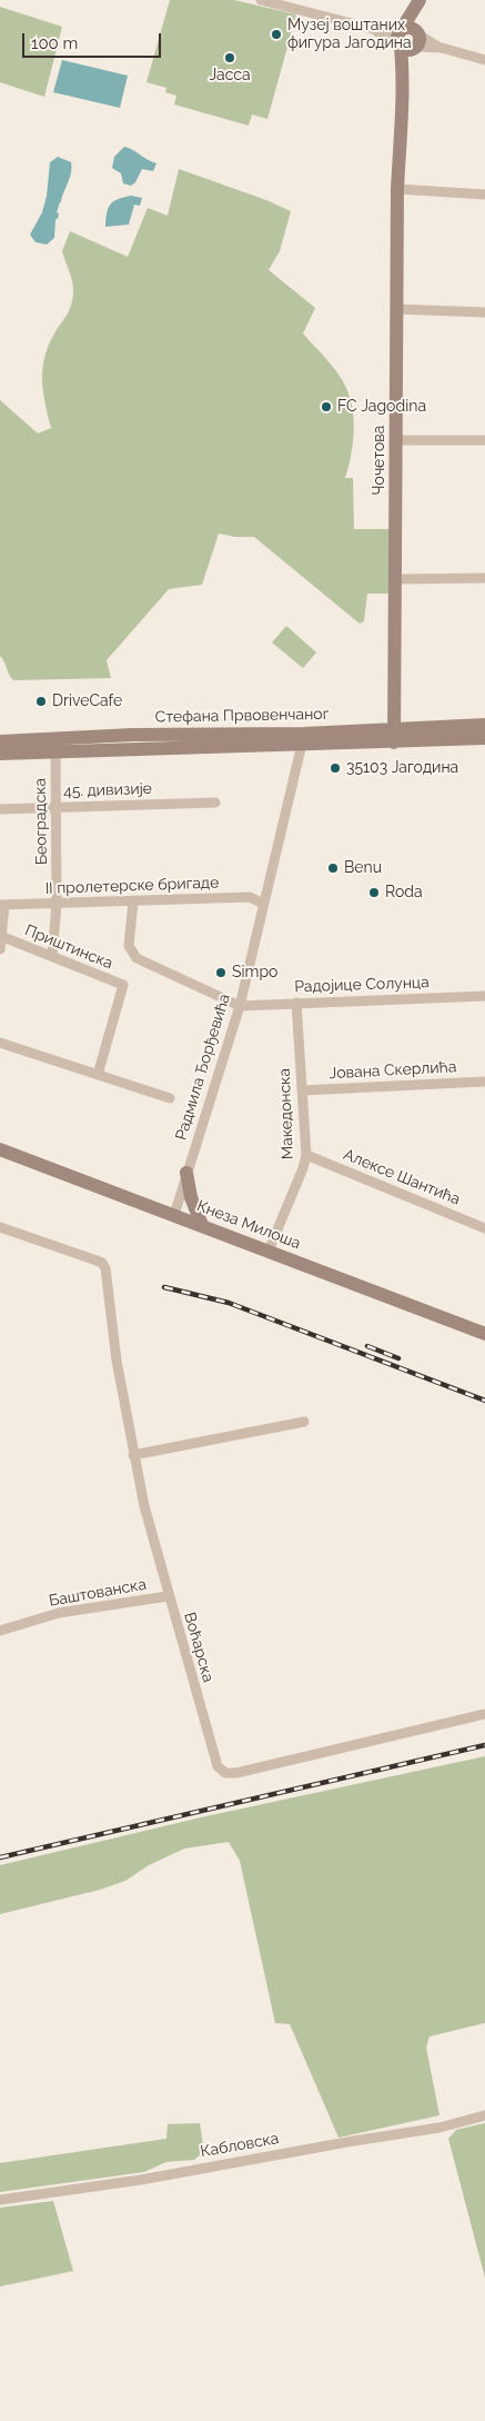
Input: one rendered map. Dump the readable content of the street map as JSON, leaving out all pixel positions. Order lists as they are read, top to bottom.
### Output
{
  "streets": {
    "street": [
      "Чочетова",
      "Стефана Првовенчаног",
      "45. дивизије",
      "Београдска",
      "II пролетерске бригаде",
      "Приштинска",
      "Радојице Солунца",
      "Радмила Ђорђевића",
      "Јована Скерлића",
      "Македонска",
      "Алексе Шантића",
      "Кнеза Милоша",
      "Баштованска",
      "Воћарска",
      "Кабловска"
    ]
  },
  "crossings": [
    ["Чочетова", "Стефана Првовенчаног"],
    ["Стефана Првовенчаног", "Београдска"],
    ["Стефана Првовенчаног", "Радмила Ђорђевића"],
    ["45. дивизије", "Београдска"],
    ["Београдска", "II пролетерске бригаде"],
    ["Београдска", "Приштинска"],
    ["II пролетерске бригаде", "Радмила Ђорђевића"],
    ["Радојице Солунца", "Радмила Ђорђевића"],
    ["Радојице Солунца", "Македонска"],
    ["Радмила Ђорђевића", "Кнеза Милоша"],
    ["Јована Скерлића", "Македонска"],
    ["Македонска", "Алексе Шантића"],
    ["Македонска", "Кнеза Милоша"],
    ["Баштованска", "Воћарска"]
  ],
  "places": [
    "Музеј воштаних фигура Јагодина",
    "Јасса",
    "FC Jagodina",
    "DriveCafe",
    "35103 Јагодина",
    "Benu",
    "Roda",
    "Simpo"
  ],
  "scale_bar": "100 m"
}
